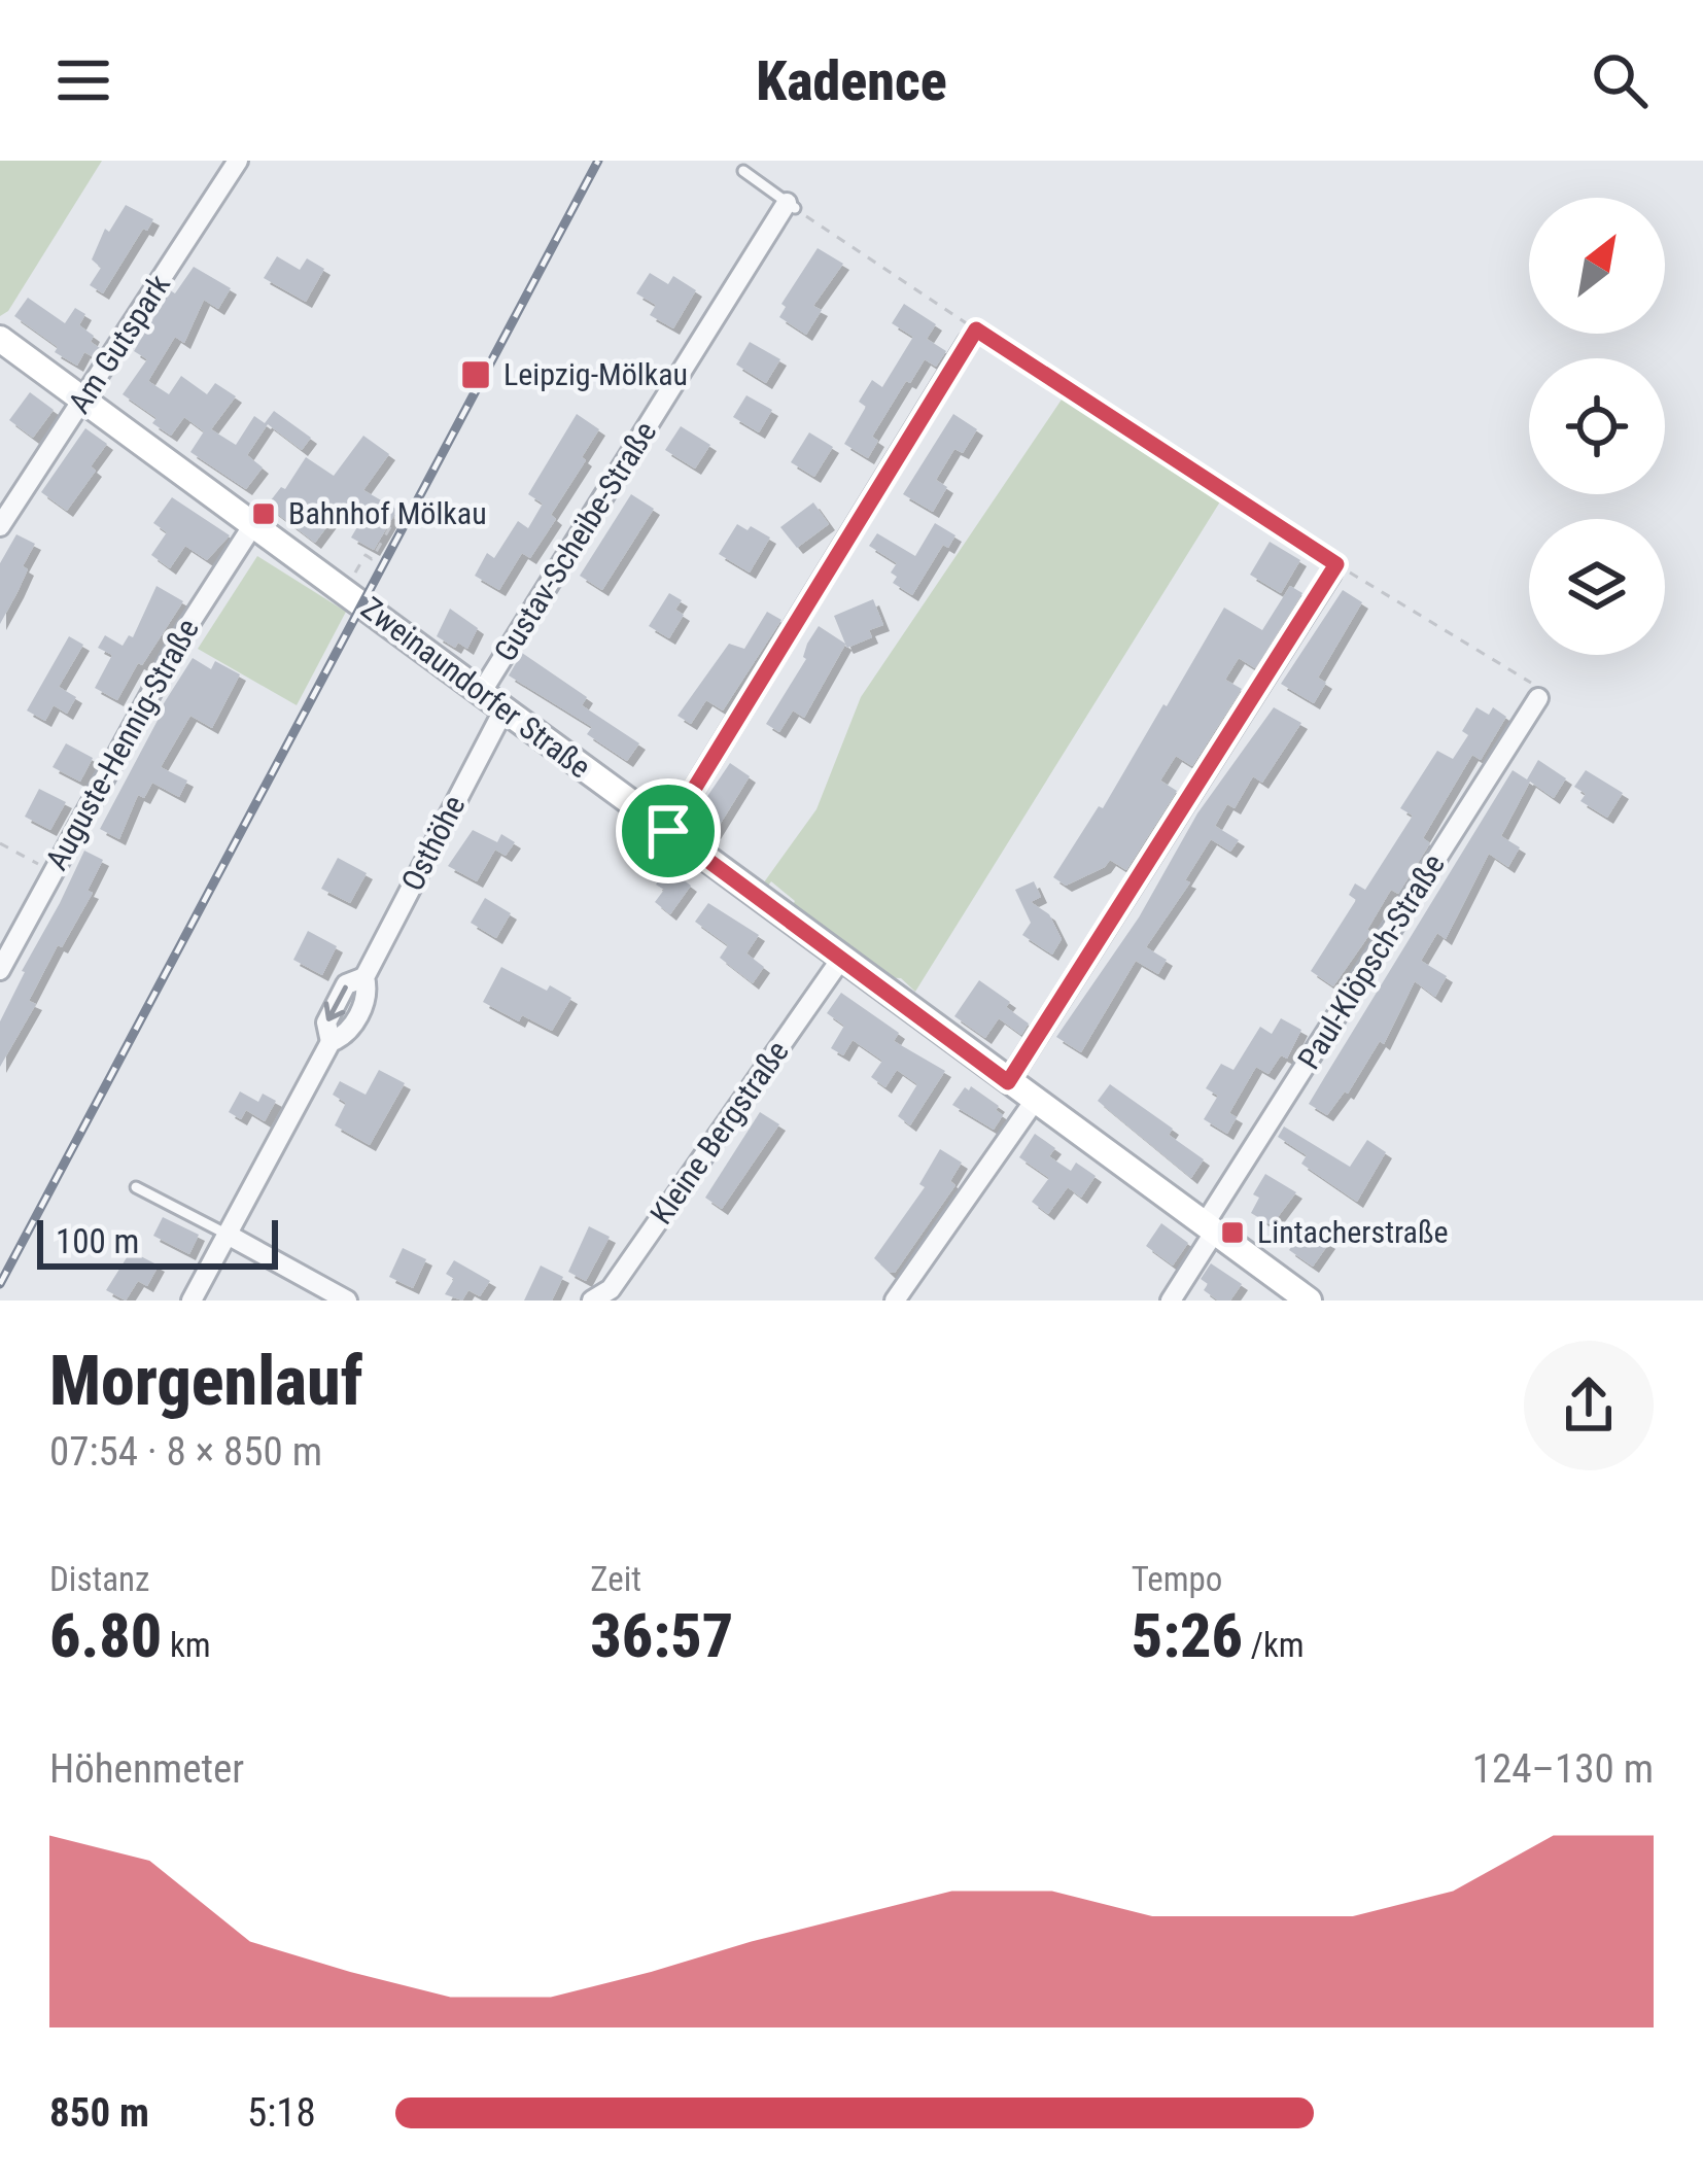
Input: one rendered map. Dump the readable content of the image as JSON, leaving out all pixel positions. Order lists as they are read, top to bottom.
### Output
{
  "streets": {
    "street": [
      "Am Gutspark",
      "Gustav-Scheibe-Straße",
      "Zweinaundorfer Straße",
      "Auguste-Hennig-Straße",
      "Osthöhe",
      "Paul-Klöpsch-Straße",
      "Kleine Bergstraße"
    ]
  },
  "crossings": [
    ["Am Gutspark", "Zweinaundorfer Straße"],
    ["Gustav-Scheibe-Straße", "Zweinaundorfer Straße"],
    ["Zweinaundorfer Straße", "Auguste-Hennig-Straße"],
    ["Zweinaundorfer Straße", "Osthöhe"],
    ["Zweinaundorfer Straße", "Paul-Klöpsch-Straße"],
    ["Zweinaundorfer Straße", "Kleine Bergstraße"]
  ],
  "places": {
    "transit": ["Leipzig-Mölkau", "Bahnhof Mölkau", "Lintacherstraße"]
  },
  "scale_bar": "100 m",
  "north": "top right",
  "page": {
    "header": "Kadence",
    "scale": "100 m",
    "heading": ["Morgenlauf", "07:54 · 8 × 850 m"],
    "stats": [
      ["Distanz", "6.80 km"],
      ["Zeit", "36:57"],
      ["Tempo", "5:26 /km"]
    ],
    "chart": ["Höhenmeter", "124–130 m"],
    "list": [
      {
        "name": "850 m",
        "note": "5:18"
      }
    ]
  }
}
